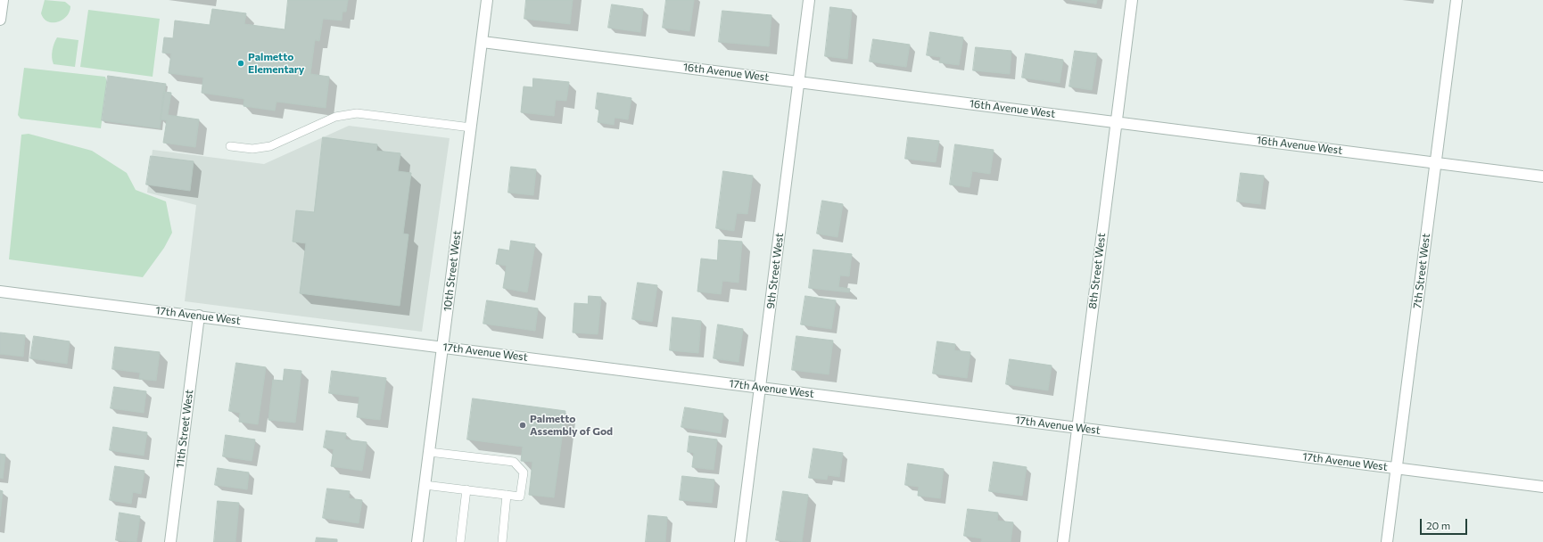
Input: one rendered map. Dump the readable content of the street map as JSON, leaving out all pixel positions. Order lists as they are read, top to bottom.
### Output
{
  "streets": {
    "street": [
      "16th Avenue West",
      "10th Street West",
      "9th Street West",
      "8th Street West",
      "7th Street West",
      "17th Avenue West",
      "11th Street West"
    ]
  },
  "crossings": [
    ["16th Avenue West", "10th Street West"],
    ["16th Avenue West", "9th Street West"],
    ["16th Avenue West", "8th Street West"],
    ["16th Avenue West", "7th Street West"],
    ["10th Street West", "17th Avenue West"],
    ["9th Street West", "17th Avenue West"],
    ["8th Street West", "17th Avenue West"],
    ["7th Street West", "17th Avenue West"],
    ["17th Avenue West", "11th Street West"]
  ],
  "places": ["Palmetto Elementary", "Palmetto Assembly of God"],
  "scale_bar": "20 m"
}
